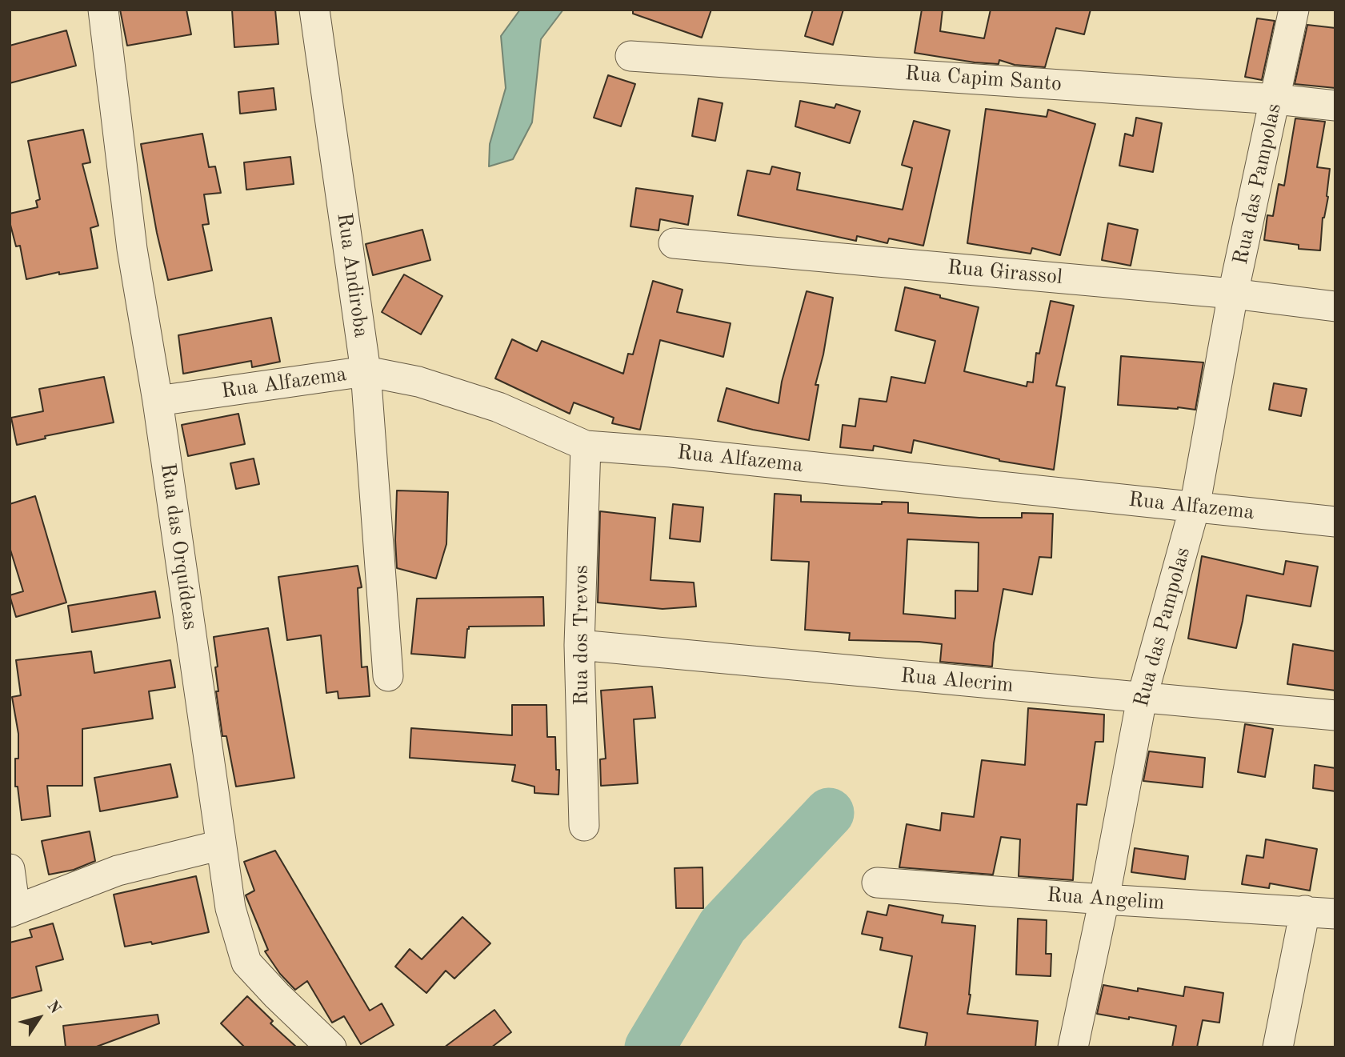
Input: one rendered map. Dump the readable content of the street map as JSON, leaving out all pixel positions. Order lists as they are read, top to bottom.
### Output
{
  "streets": {
    "street": [
      "Rua Capim Santo",
      "Rua das Pampolas",
      "Rua Girassol",
      "Rua Andiroba",
      "Rua Alfazema",
      "Rua das Orquídeas",
      "Rua dos Trevos",
      "Rua Alecrim",
      "Rua Angelim"
    ]
  },
  "crossings": [
    ["Rua Capim Santo", "Rua das Pampolas"],
    ["Rua das Pampolas", "Rua Girassol"],
    ["Rua das Pampolas", "Rua Alfazema"],
    ["Rua das Pampolas", "Rua Alecrim"],
    ["Rua das Pampolas", "Rua Angelim"],
    ["Rua Andiroba", "Rua Alfazema"],
    ["Rua Alfazema", "Rua das Orquídeas"],
    ["Rua Alfazema", "Rua dos Trevos"],
    ["Rua dos Trevos", "Rua Alecrim"]
  ],
  "north": "top right"
}
